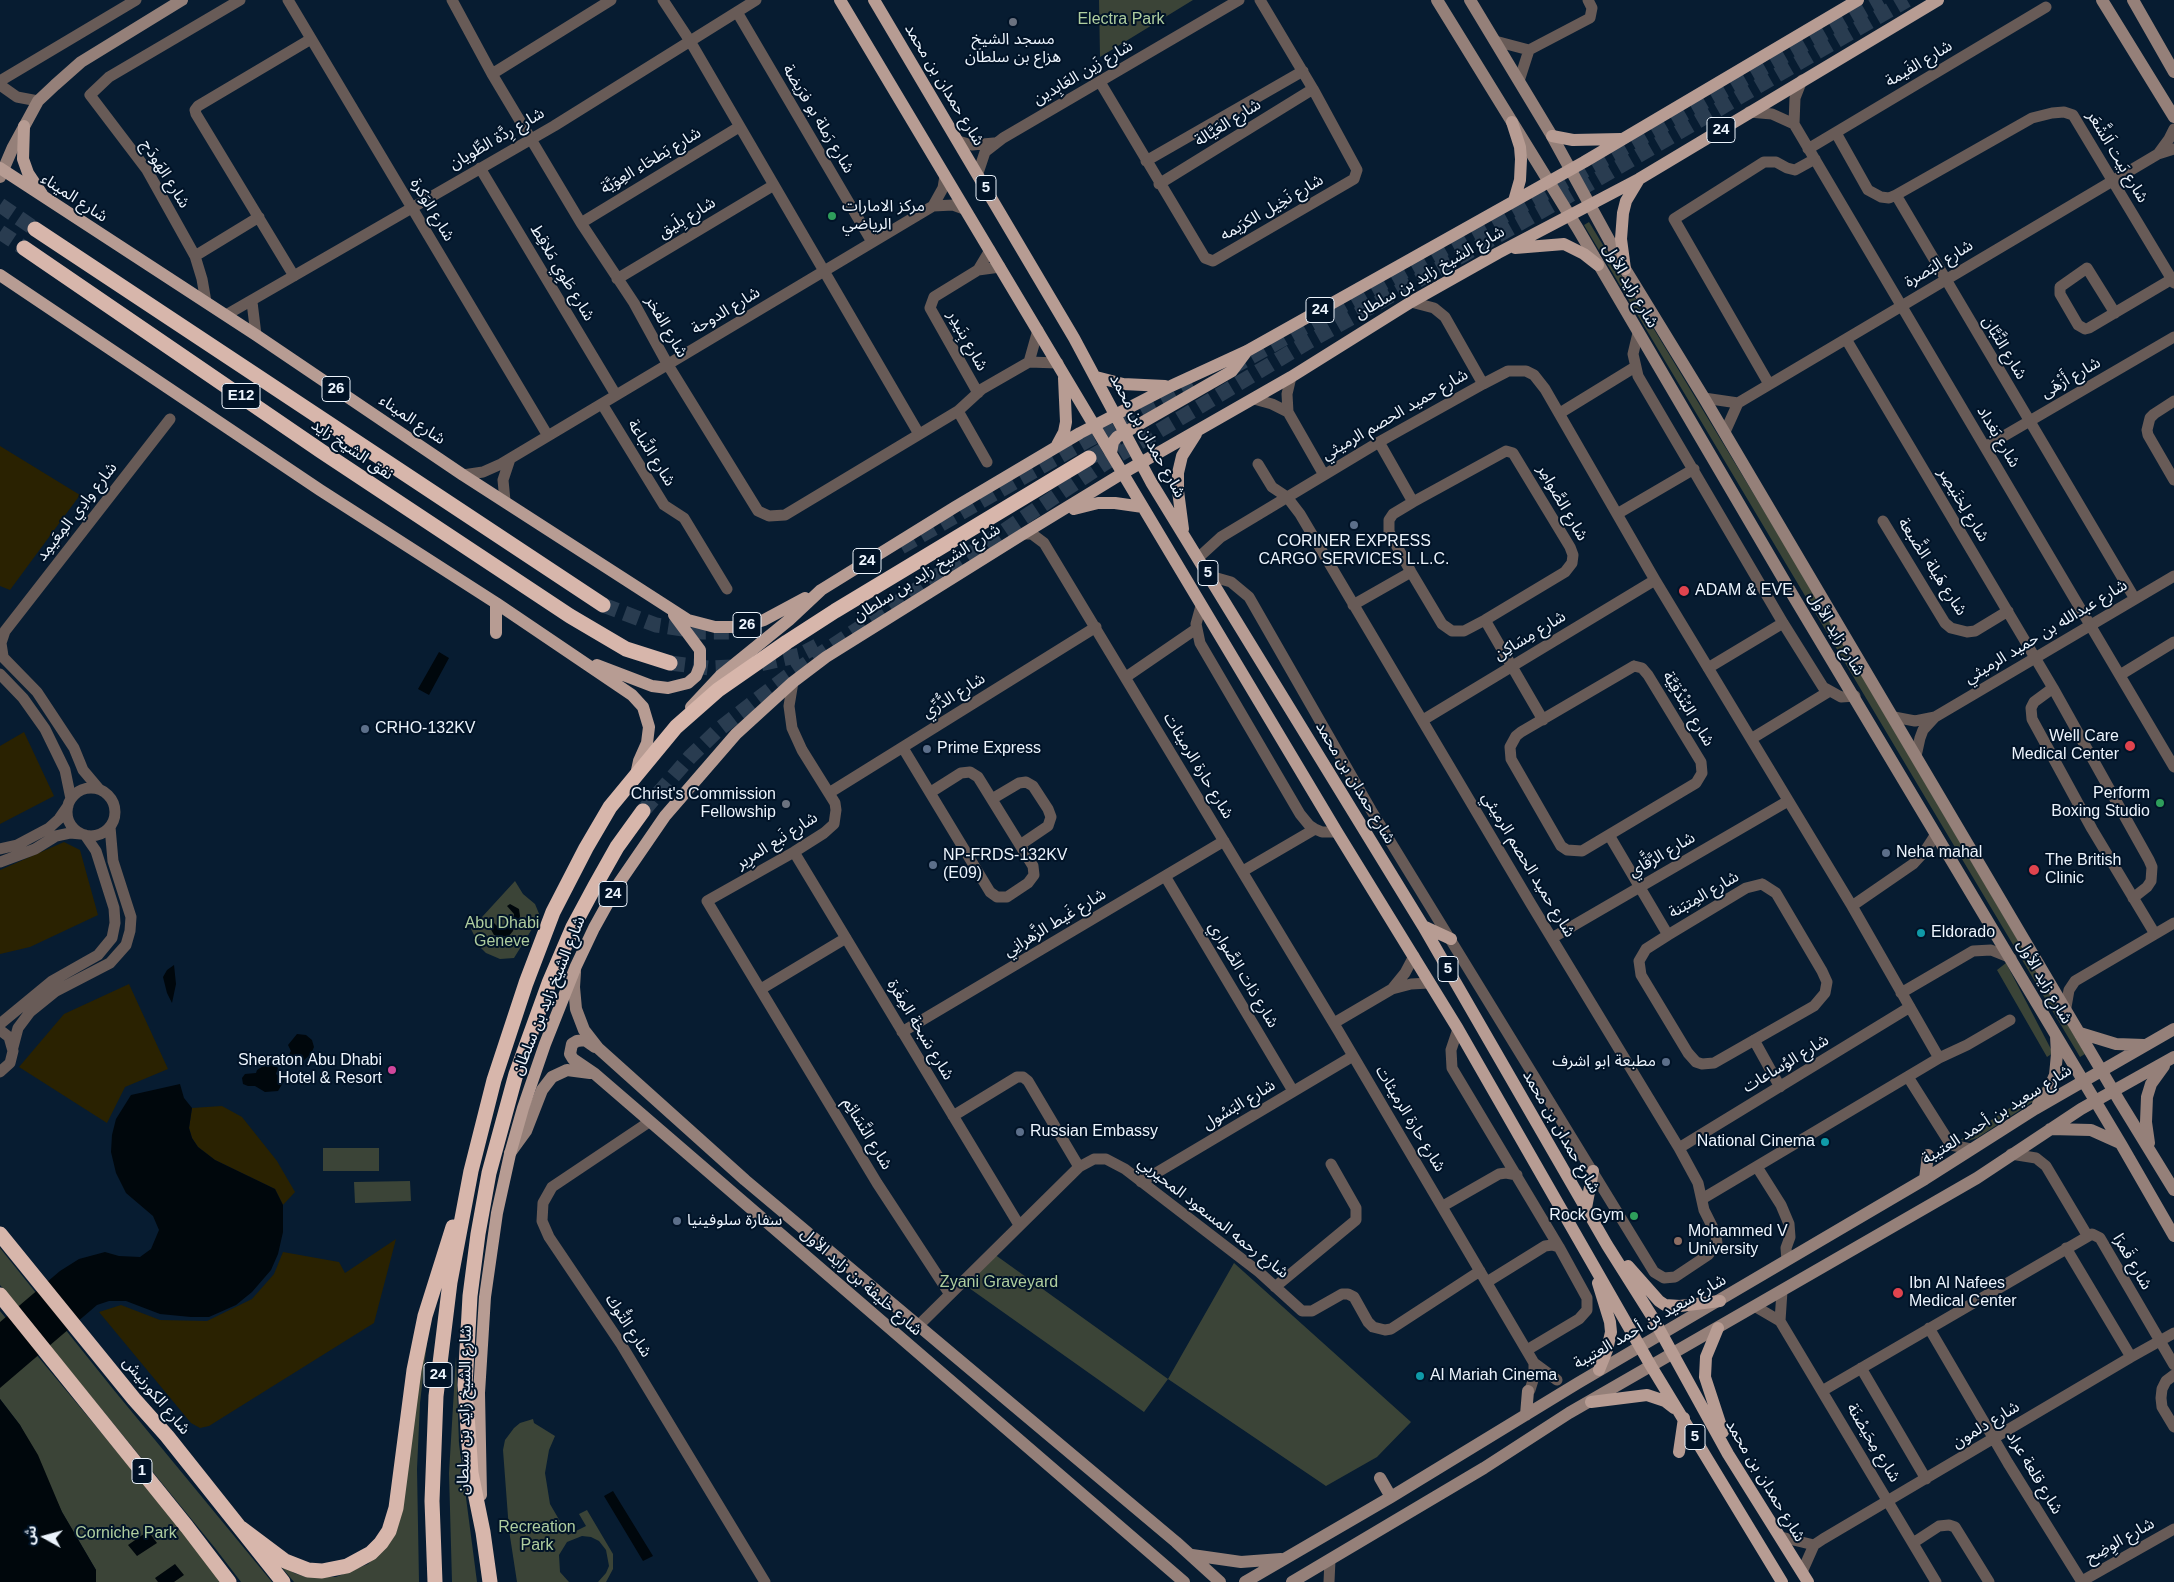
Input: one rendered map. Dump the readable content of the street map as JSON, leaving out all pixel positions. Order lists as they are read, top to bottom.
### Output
{
  "streets": {
    "highway": [
      "24",
      "شارع الشيخ زايد بن سلطان",
      "E12",
      "نفق الشيخ زايد",
      "شارع الكورنيش",
      "1"
    ],
    "main road": [
      "شارع حمدان بن محمد",
      "5",
      "شارع الميناء",
      "شارع زايد الأول",
      "26",
      "شارع سعيد بن أحمد العتيبة",
      "شارع خليفة بن زايد الأول"
    ],
    "street": [
      "شارع الفَيمة",
      "شارع زَين العَابِدين",
      "شارع رَملة بو فرَيضة",
      "شارع العَيَّالة",
      "شارع رِدَّة الطِّويان",
      "شارع بَيت اَلشَّعَر",
      "شارع بَطحَاء العِوَيَّة",
      "شارع الهَودَج",
      "شارع نَخِيل الكرَيمه",
      "شارع الوَكرة",
      "شارع بِلَيق",
      "شارع البَصرة",
      "شارع طَوِي مَلاقِط",
      "شارع الدوحة",
      "شارع الفخر",
      "شارع بِنَيدِر",
      "شارع التَّبَّان",
      "شارع أَزْهَى",
      "شارع حميد الحصم الرميثي",
      "شارع بَغداد",
      "شارع النَّباعة",
      "شارع الصَّوامِر",
      "شارع لِخنَيصِر",
      "شارع وادِي المِعَيمِد",
      "شارع هَيلة الضَّبعة",
      "شارع عبدالله بن حميد الرميثي",
      "شارع مِسَاكِن",
      "شارع الدُّرِّي",
      "شارع البُنْدُقِيَّة",
      "شارع حارة الرميثات",
      "شارع نَبع المرِير",
      "شارع الرَّقَّاي",
      "شارع المِتبَنة",
      "شارع غَيط الزَّهرانِي",
      "شارع ذات الصَّواري",
      "شارع سَبخة المِغَرة",
      "شارع الوُساعات",
      "شارع البَسُول",
      "شارع النَّسَائِم",
      "شارع رحمه المسعود المحيربي",
      "شارع قَمرَا",
      "شارع التُّوك",
      "شارع دلمون",
      "شارع مِحَيصْنَة",
      "شارع قلعة عراد",
      "شارع الوِضِح"
    ]
  },
  "crossings": [
    ["شارع الفَيمة", "شارع بَغداد"],
    ["شارع زَين العَابِدين", "شارع حمدان بن محمد"],
    ["شارع زَين العَابِدين", "شارع نَخِيل الكرَيمه"],
    ["شارع حمدان بن محمد", "شارع الشيخ زايد بن سلطان"],
    ["شارع حمدان بن محمد", "شارع حميد الحصم الرميثي"],
    ["شارع حمدان بن محمد", "شارع سعيد بن أحمد العتيبة"],
    ["شارع رَملة بو فرَيضة", "شارع رِدَّة الطِّويان"],
    ["شارع رَملة بو فرَيضة", "شارع الدوحة"],
    ["شارع العَيَّالة", "شارع نَخِيل الكرَيمه"],
    ["شارع رِدَّة الطِّويان", "شارع الميناء"],
    ["شارع رِدَّة الطِّويان", "شارع الوَكرة"],
    ["شارع رِدَّة الطِّويان", "شارع طَوِي مَلاقِط"],
    ["شارع رِدَّة الطِّويان", "شارع الفخر"],
    ["شارع بَيت اَلشَّعَر", "شارع البَصرة"],
    ["شارع بَيت اَلشَّعَر", "شارع التَّبَّان"],
    ["شارع بَطحَاء العِوَيَّة", "شارع الفخر"],
    ["شارع الهَودَج", "شارع الميناء"],
    ["5", "شارع الشيخ زايد بن سلطان"],
    ["5", "شارع بِنَيدِر"],
    ["5", "شارع سعيد بن أحمد العتيبة"],
    ["شارع الميناء", "شارع الشيخ زايد بن سلطان"],
    ["شارع الميناء", "شارع الدوحة"],
    ["شارع الوَكرة", "شارع الدوحة"],
    ["شارع بِلَيق", "شارع الفخر"],
    ["شارع البَصرة", "شارع التَّبَّان"],
    ["شارع البَصرة", "شارع بَغداد"],
    ["شارع البَصرة", "شارع لِخنَيصِر"],
    ["شارع طَوِي مَلاقِط", "شارع الدوحة"],
    ["شارع الشيخ زايد بن سلطان", "شارع زايد الأول"],
    ["شارع الشيخ زايد بن سلطان", "شارع حميد الحصم الرميثي"],
    ["شارع الشيخ زايد بن سلطان", "شارع حارة الرميثات"],
    ["شارع الشيخ زايد بن سلطان", "شارع نَبع المرِير"],
    ["شارع الشيخ زايد بن سلطان", "شارع خليفة بن زايد الأول"],
    ["شارع زايد الأول", "شارع عبدالله بن حميد الرميثي"],
    ["شارع زايد الأول", "شارع سعيد بن أحمد العتيبة"],
    ["شارع الدوحة", "شارع الفخر"],
    ["شارع الدوحة", "شارع النَّباعة"],
    ["شارع الفخر", "شارع بِنَيدِر"],
    ["شارع التَّبَّان", "شارع أَزْهَى"],
    ["شارع التَّبَّان", "شارع عبدالله بن حميد الرميثي"],
    ["شارع أَزْهَى", "شارع بَغداد"],
    ["شارع حميد الحصم الرميثي", "شارع مِسَاكِن"],
    ["شارع حميد الحصم الرميثي", "شارع الرَّقَّاي"],
    ["شارع حميد الحصم الرميثي", "شارع الوُساعات"],
    ["شارع بَغداد", "شارع عبدالله بن حميد الرميثي"],
    ["شارع لِخنَيصِر", "شارع هَيلة الضَّبعة"],
    ["شارع لِخنَيصِر", "شارع عبدالله بن حميد الرميثي"],
    ["شارع الدُّرِّي", "شارع حارة الرميثات"],
    ["شارع الدُّرِّي", "شارع نَبع المرِير"],
    ["شارع حارة الرميثات", "شارع غَيط الزَّهرانِي"],
    ["شارع حارة الرميثات", "شارع البَسُول"],
    ["شارع حارة الرميثات", "شارع رحمه المسعود المحيربي"],
    ["شارع نَبع المرِير", "شارع سَبخة المِغَرة"],
    ["شارع نَبع المرِير", "شارع النَّسَائِم"],
    ["شارع غَيط الزَّهرانِي", "شارع ذات الصَّواري"],
    ["شارع غَيط الزَّهرانِي", "شارع سَبخة المِغَرة"],
    ["شارع ذات الصَّواري", "شارع البَسُول"],
    ["شارع سَبخة المِغَرة", "شارع رحمه المسعود المحيربي"],
    ["شارع البَسُول", "شارع رحمه المسعود المحيربي"],
    ["شارع النَّسَائِم", "شارع رحمه المسعود المحيربي"],
    ["شارع رحمه المسعود المحيربي", "شارع خليفة بن زايد الأول"],
    ["شارع قَمرَا", "شارع دلمون"],
    ["شارع خليفة بن زايد الأول", "شارع التُّوك"],
    ["شارع دلمون", "شارع مِحَيصْنَة"],
    ["شارع دلمون", "شارع قلعة عراد"],
    ["شارع قلعة عراد", "شارع الوِضِح"]
  ],
  "parks": [
    "Electra Park",
    "Abu Dhabi Geneve",
    "Zyani Graveyard",
    "Recreation Park",
    "Corniche Park"
  ],
  "places": [
    "مسجد الشيخ هزاع بن سلطان",
    "مركز الامارات الرياضي",
    "CORINER EXPRESS CARGO SERVICES L.L.C.",
    "ADAM & EVE",
    "CRHO-132KV",
    "Well Care Medical Center",
    "Prime Express",
    "Perform Boxing Studio",
    "Christ's Commission Fellowship",
    "Neha mahal",
    "NP-FRDS-132KV (E09)",
    "The British Clinic",
    "Eldorado",
    "مطبعة ابو اشرف",
    "Sheraton Abu Dhabi Hotel & Resort",
    "Russian Embassy",
    "National Cinema",
    "Rock Gym",
    "سفارة سلوفينيا",
    "Mohammed V University",
    "Ibn Al Nafees Medical Center",
    "Al Mariah Cinema"
  ],
  "north": "left"
}
